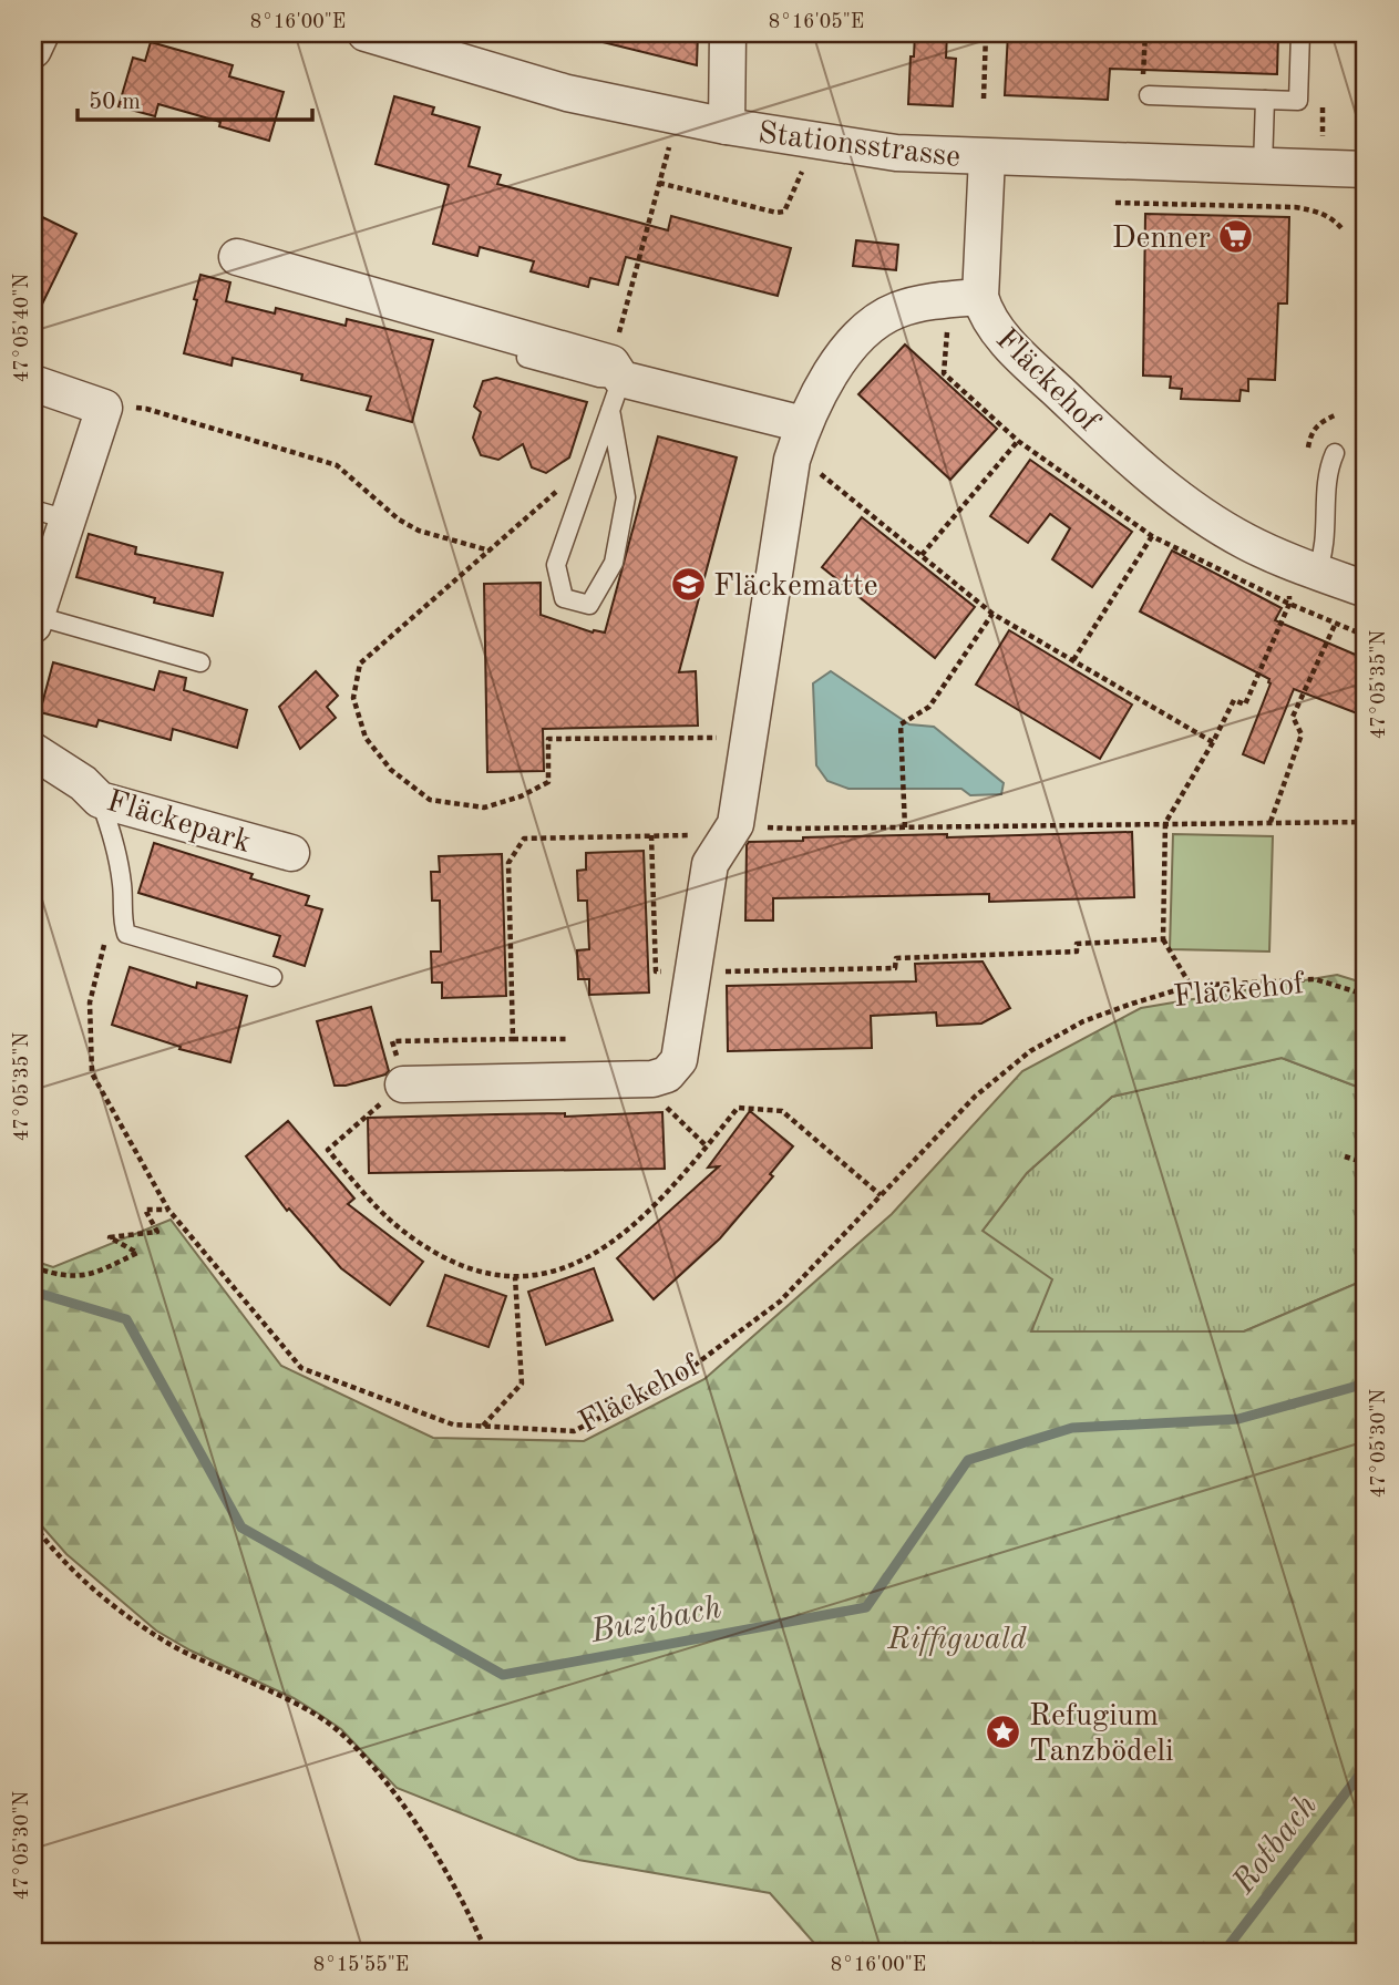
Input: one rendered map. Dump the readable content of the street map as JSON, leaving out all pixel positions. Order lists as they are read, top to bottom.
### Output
{
  "streets": {
    "street": ["Stationsstrasse", "Fläckehof", "Fläckepark"]
  },
  "crossings": [
    ["Stationsstrasse", "Fläckehof"]
  ],
  "water": ["Buzibach", "Rotbach"],
  "parks": ["Riffigwald"],
  "places": {
    "supermarket": ["Denner"],
    "school or university": ["Fläckematte"],
    "place": ["Refugium Tanzbödeli"]
  },
  "scale_bar": "50 m",
  "coordinates": [
    "8°16'00\"E",
    "8°16'05\"E",
    "47°05'40\"N",
    "47°05'35\"N",
    "47°05'30\"N",
    "8°15'55\"E"
  ]
}
